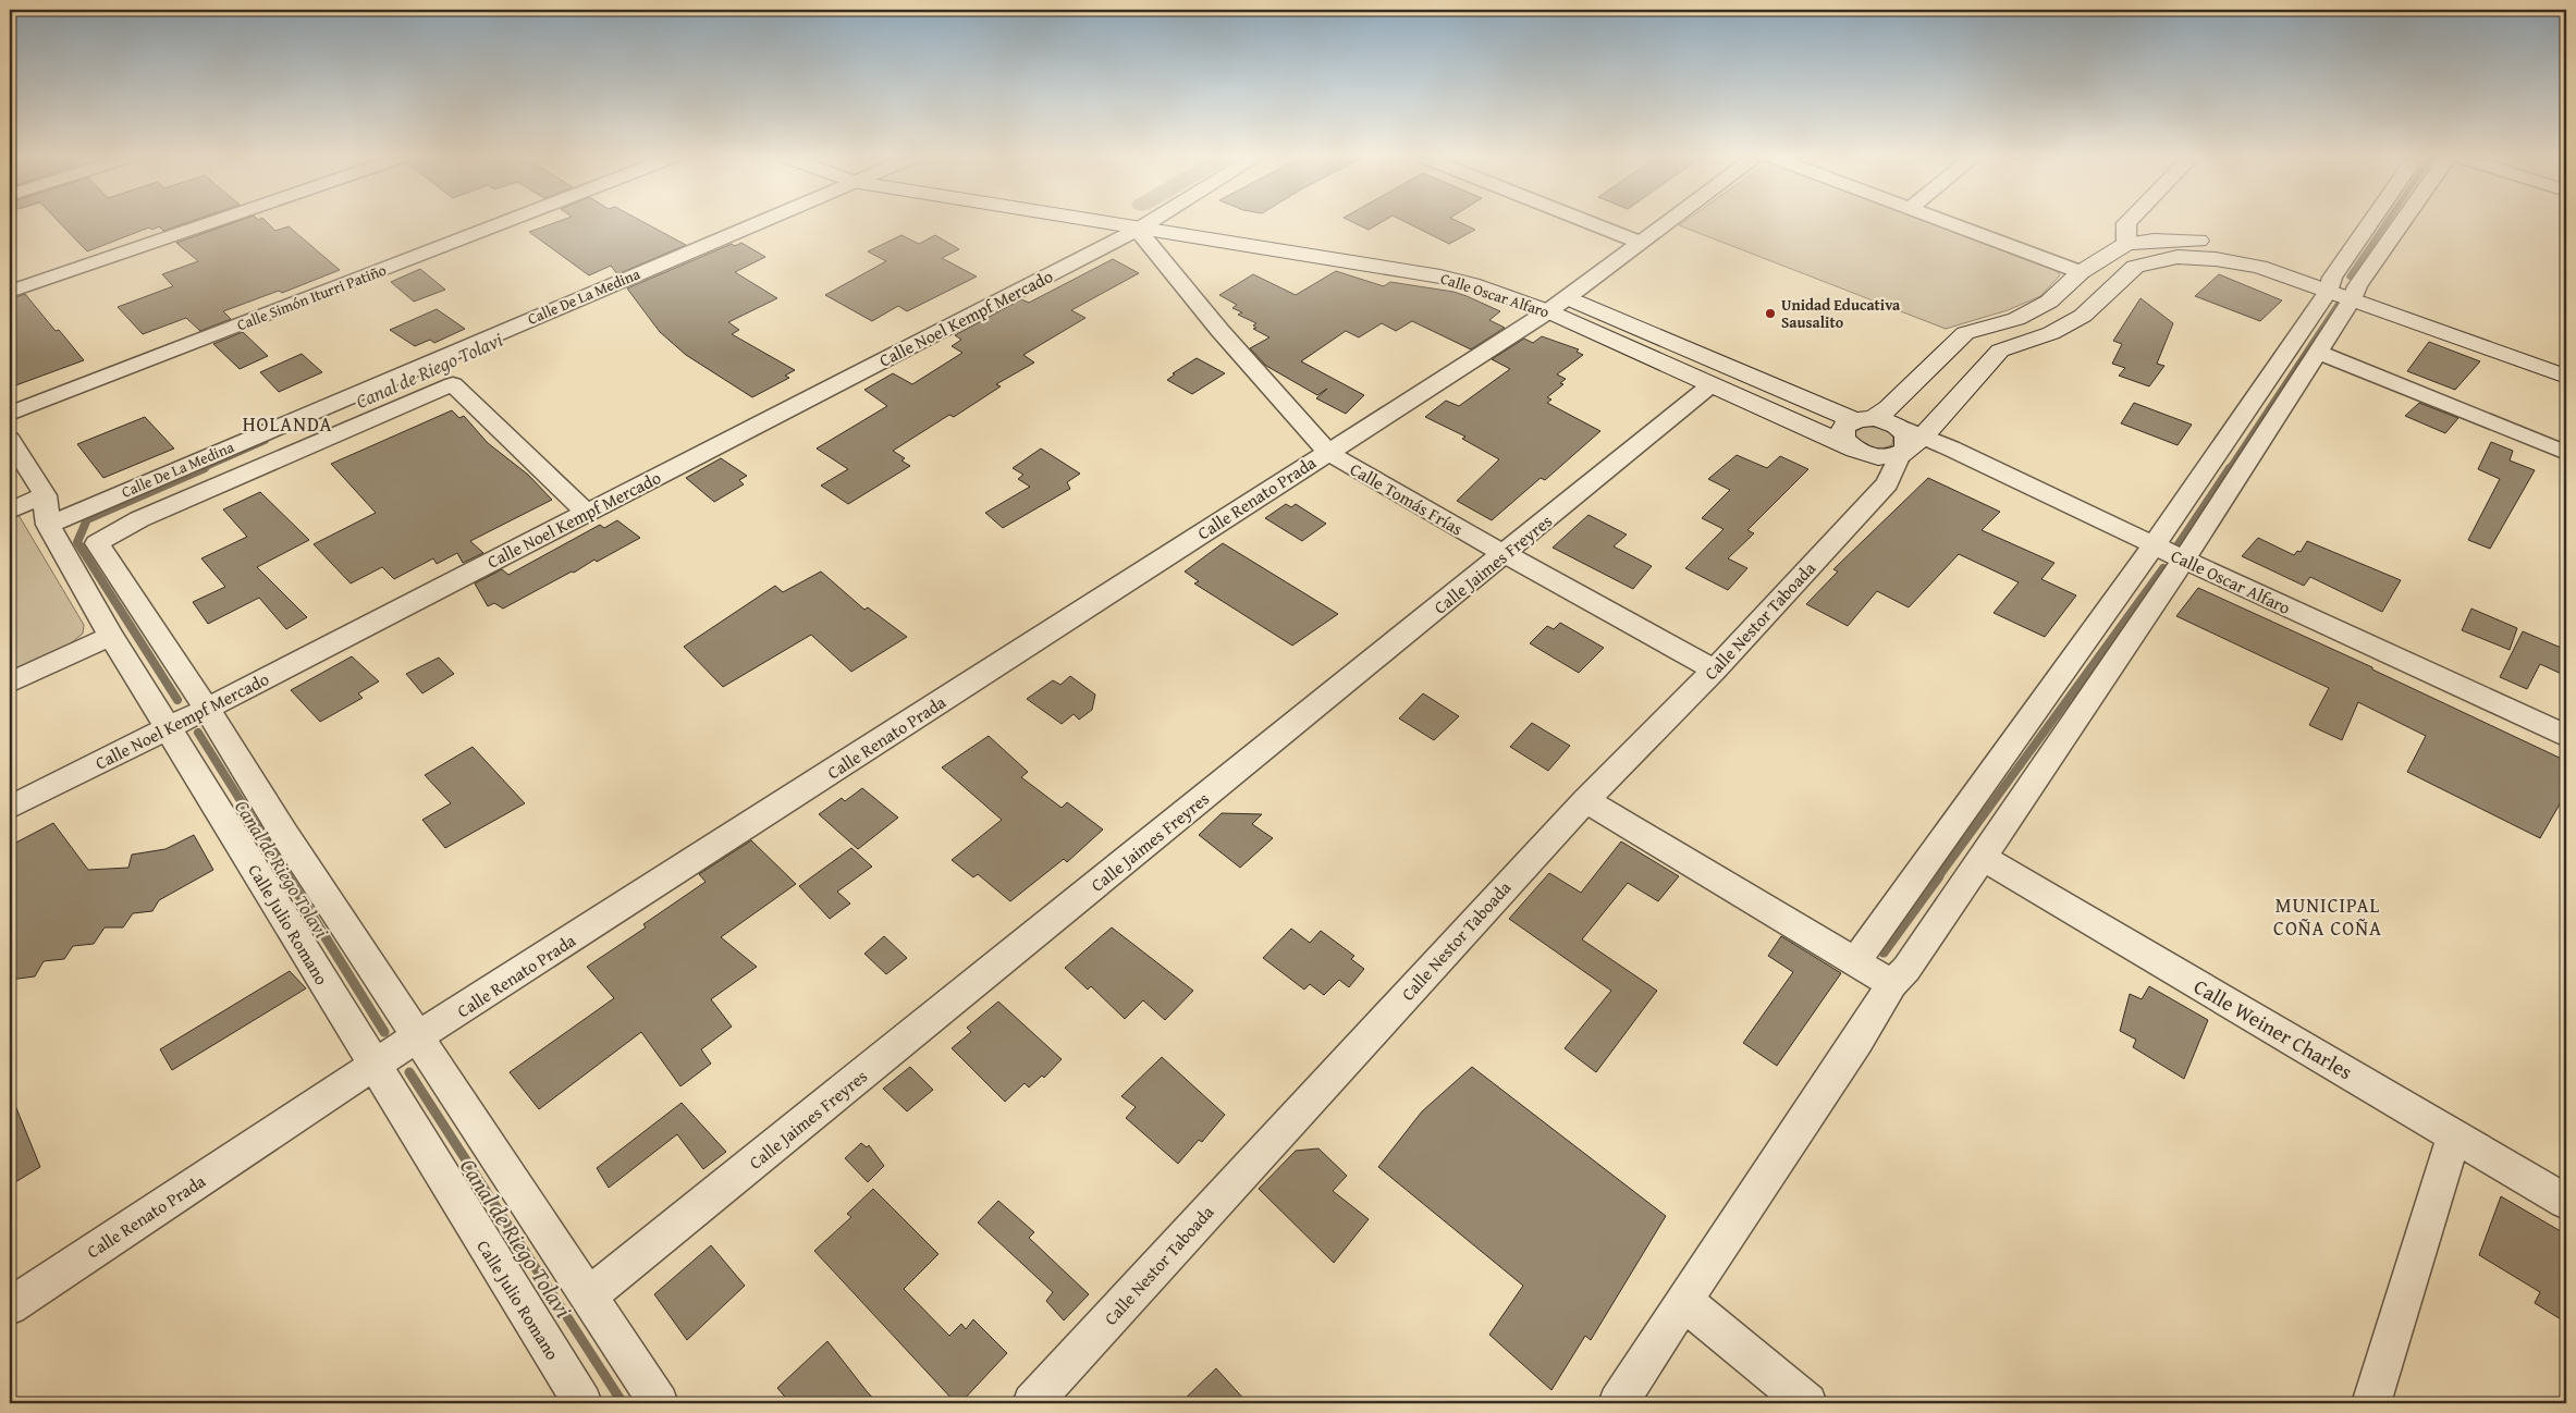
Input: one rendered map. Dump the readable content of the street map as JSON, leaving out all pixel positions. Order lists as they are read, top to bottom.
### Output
{
  "streets": {
    "main road": ["Calle Oscar Alfaro"],
    "street": [
      "Calle De La Medina",
      "Calle Simón Iturri Patiño",
      "Calle Noel Kempf Mercado",
      "Calle Renato Prada",
      "Calle Tomás Frías",
      "Calle Jaimes Freyres",
      "Calle Nestor Taboada",
      "Calle Julio Romano",
      "Calle Weiner Charles"
    ]
  },
  "crossings": [
    ["Calle Oscar Alfaro", "Calle Noel Kempf Mercado"],
    ["Calle Oscar Alfaro", "Calle Renato Prada"],
    ["Calle Oscar Alfaro", "Calle Tomás Frías"],
    ["Calle Oscar Alfaro", "Calle Jaimes Freyres"],
    ["Calle Oscar Alfaro", "Calle Nestor Taboada"],
    ["Calle De La Medina", "Calle Julio Romano"],
    ["Calle Noel Kempf Mercado", "Calle Tomás Frías"],
    ["Calle Noel Kempf Mercado", "Calle Julio Romano"],
    ["Calle Renato Prada", "Calle Tomás Frías"],
    ["Calle Renato Prada", "Calle Julio Romano"],
    ["Calle Tomás Frías", "Calle Jaimes Freyres"],
    ["Calle Tomás Frías", "Calle Nestor Taboada"]
  ],
  "districts": ["HOLANDA", "MUNICIPAL COÑA COÑA"],
  "water": ["Canal de Riego Tolavi"],
  "places": ["Unidad Educativa Sausalito"]
}
